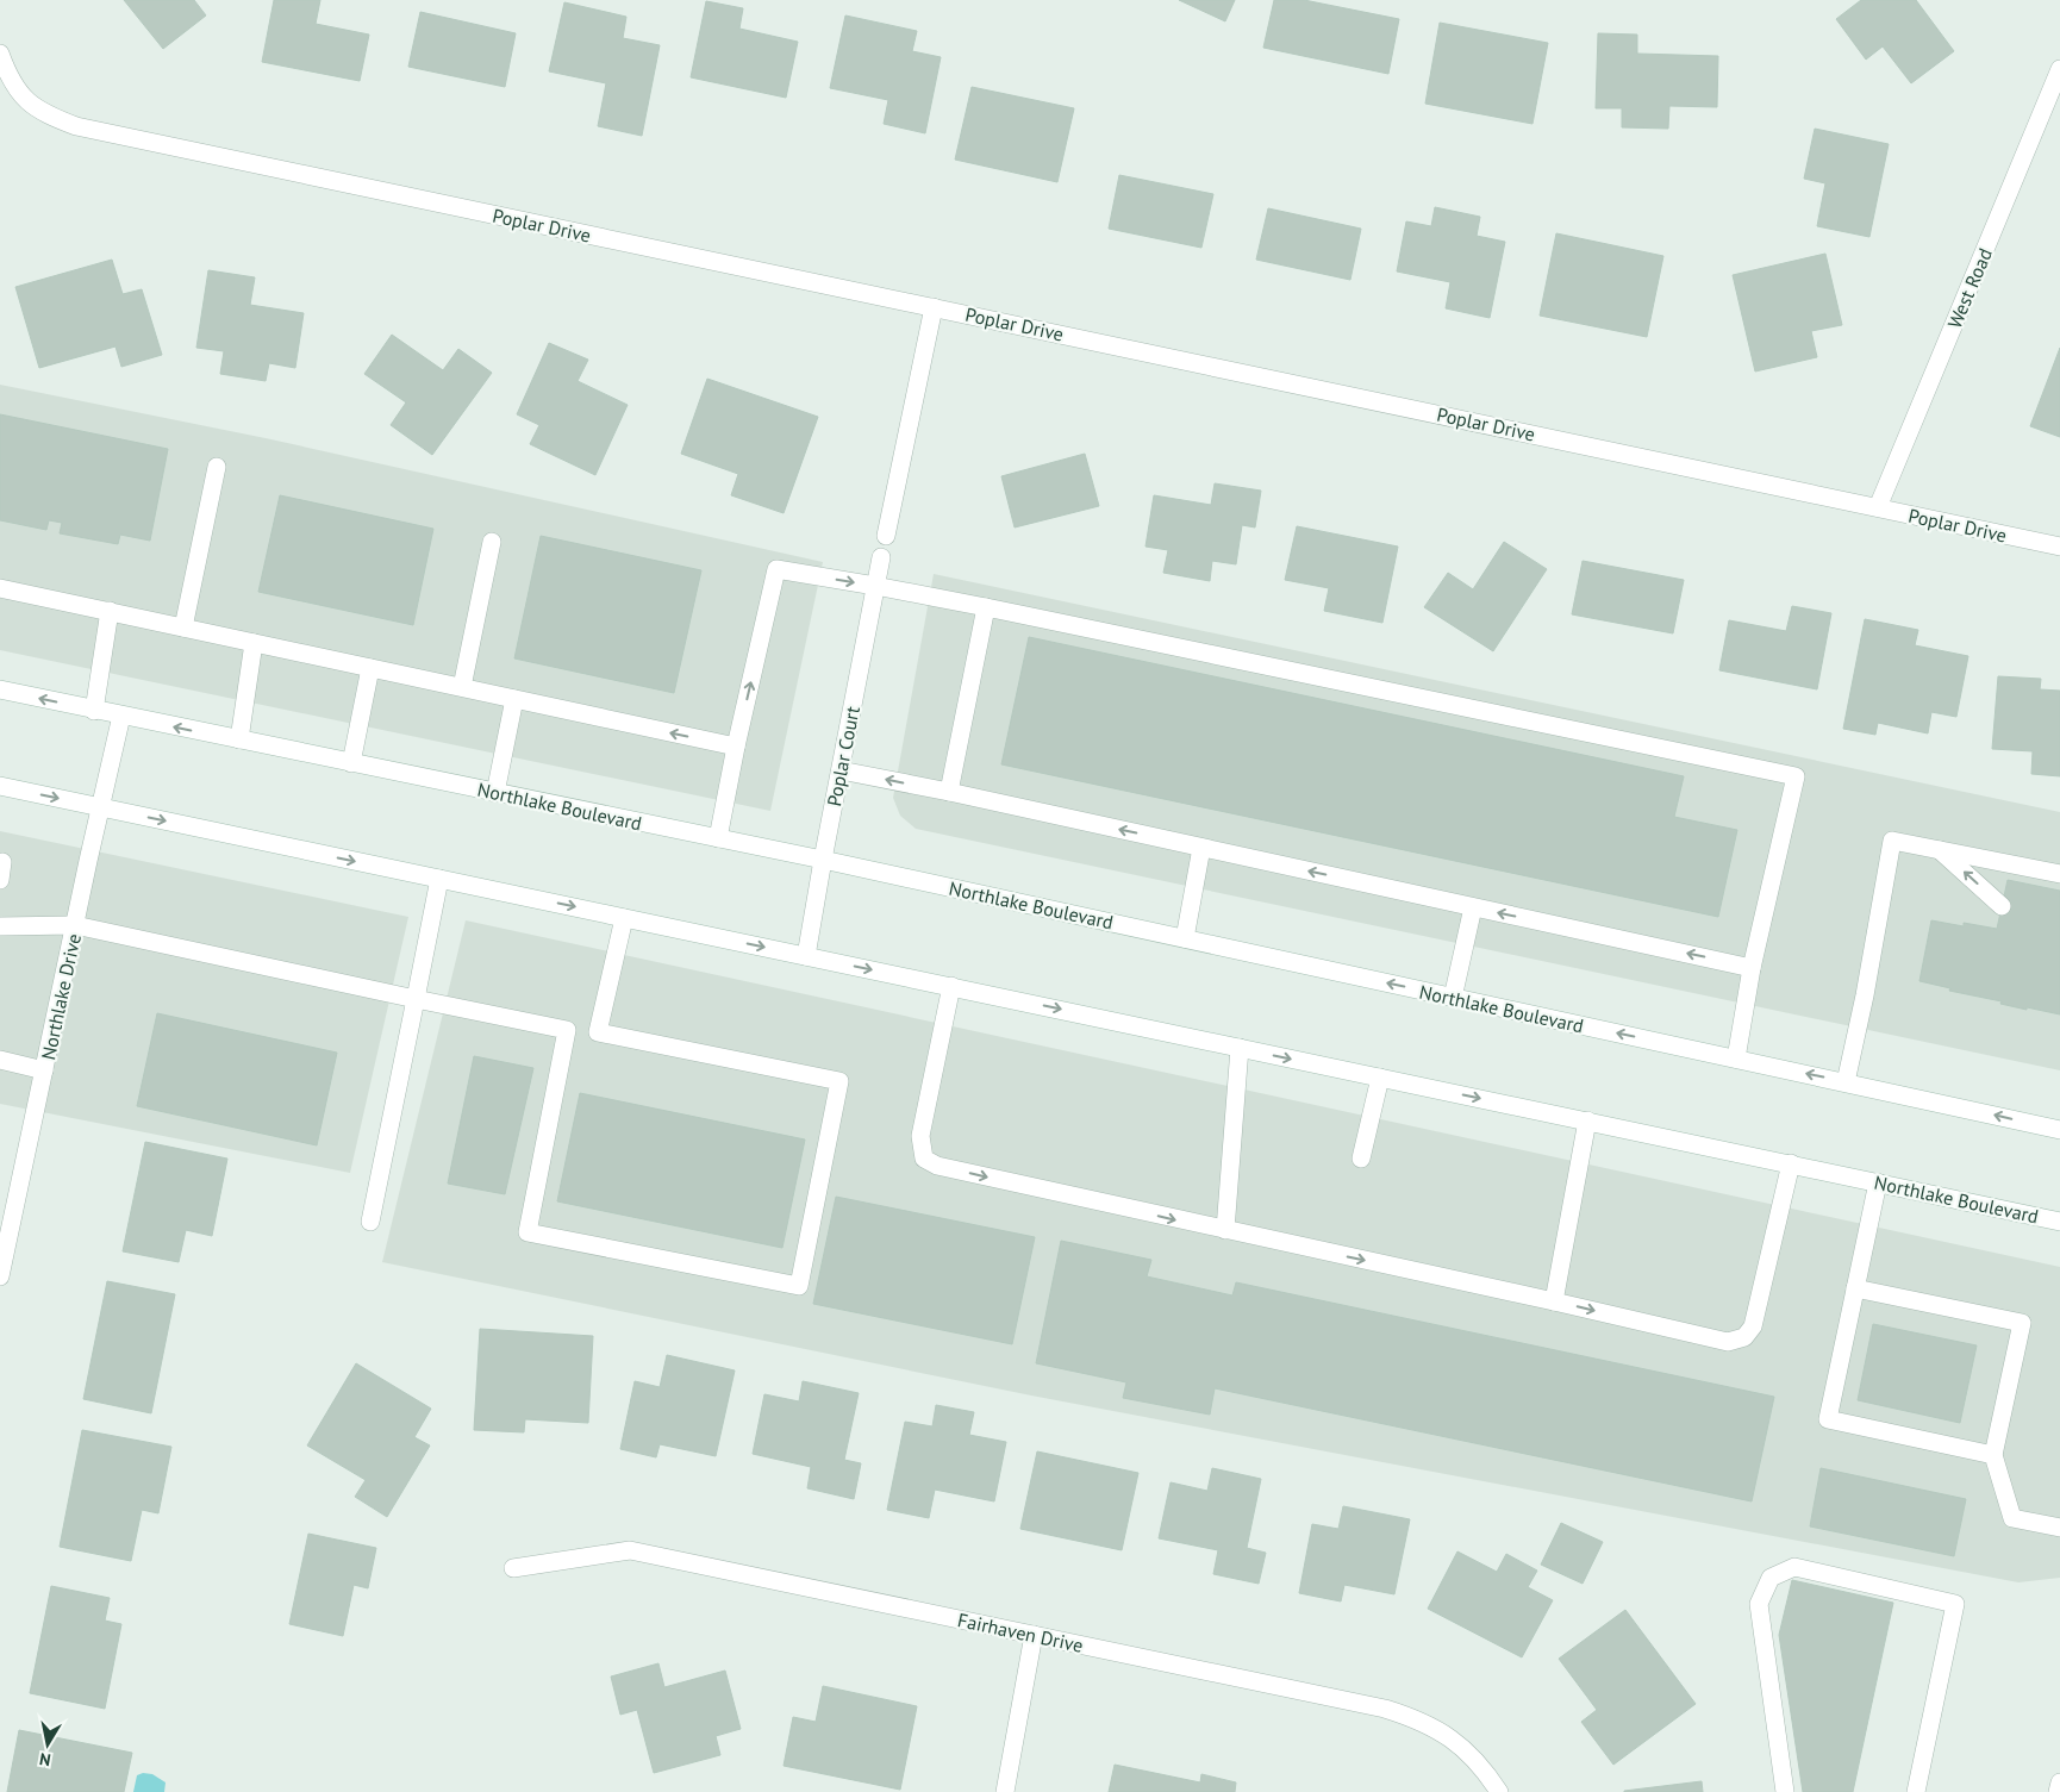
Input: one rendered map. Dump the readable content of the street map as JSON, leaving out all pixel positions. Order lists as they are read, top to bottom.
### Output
{
  "streets": {
    "street": [
      "Poplar Drive",
      "West Road",
      "Poplar Court",
      "Northlake Boulevard",
      "Northlake Drive",
      "Fairhaven Drive"
    ]
  },
  "crossings": [
    ["Poplar Drive", "West Road"],
    ["Poplar Court", "Northlake Boulevard"],
    ["Northlake Boulevard", "Northlake Drive"]
  ],
  "north": "bottom"
}
